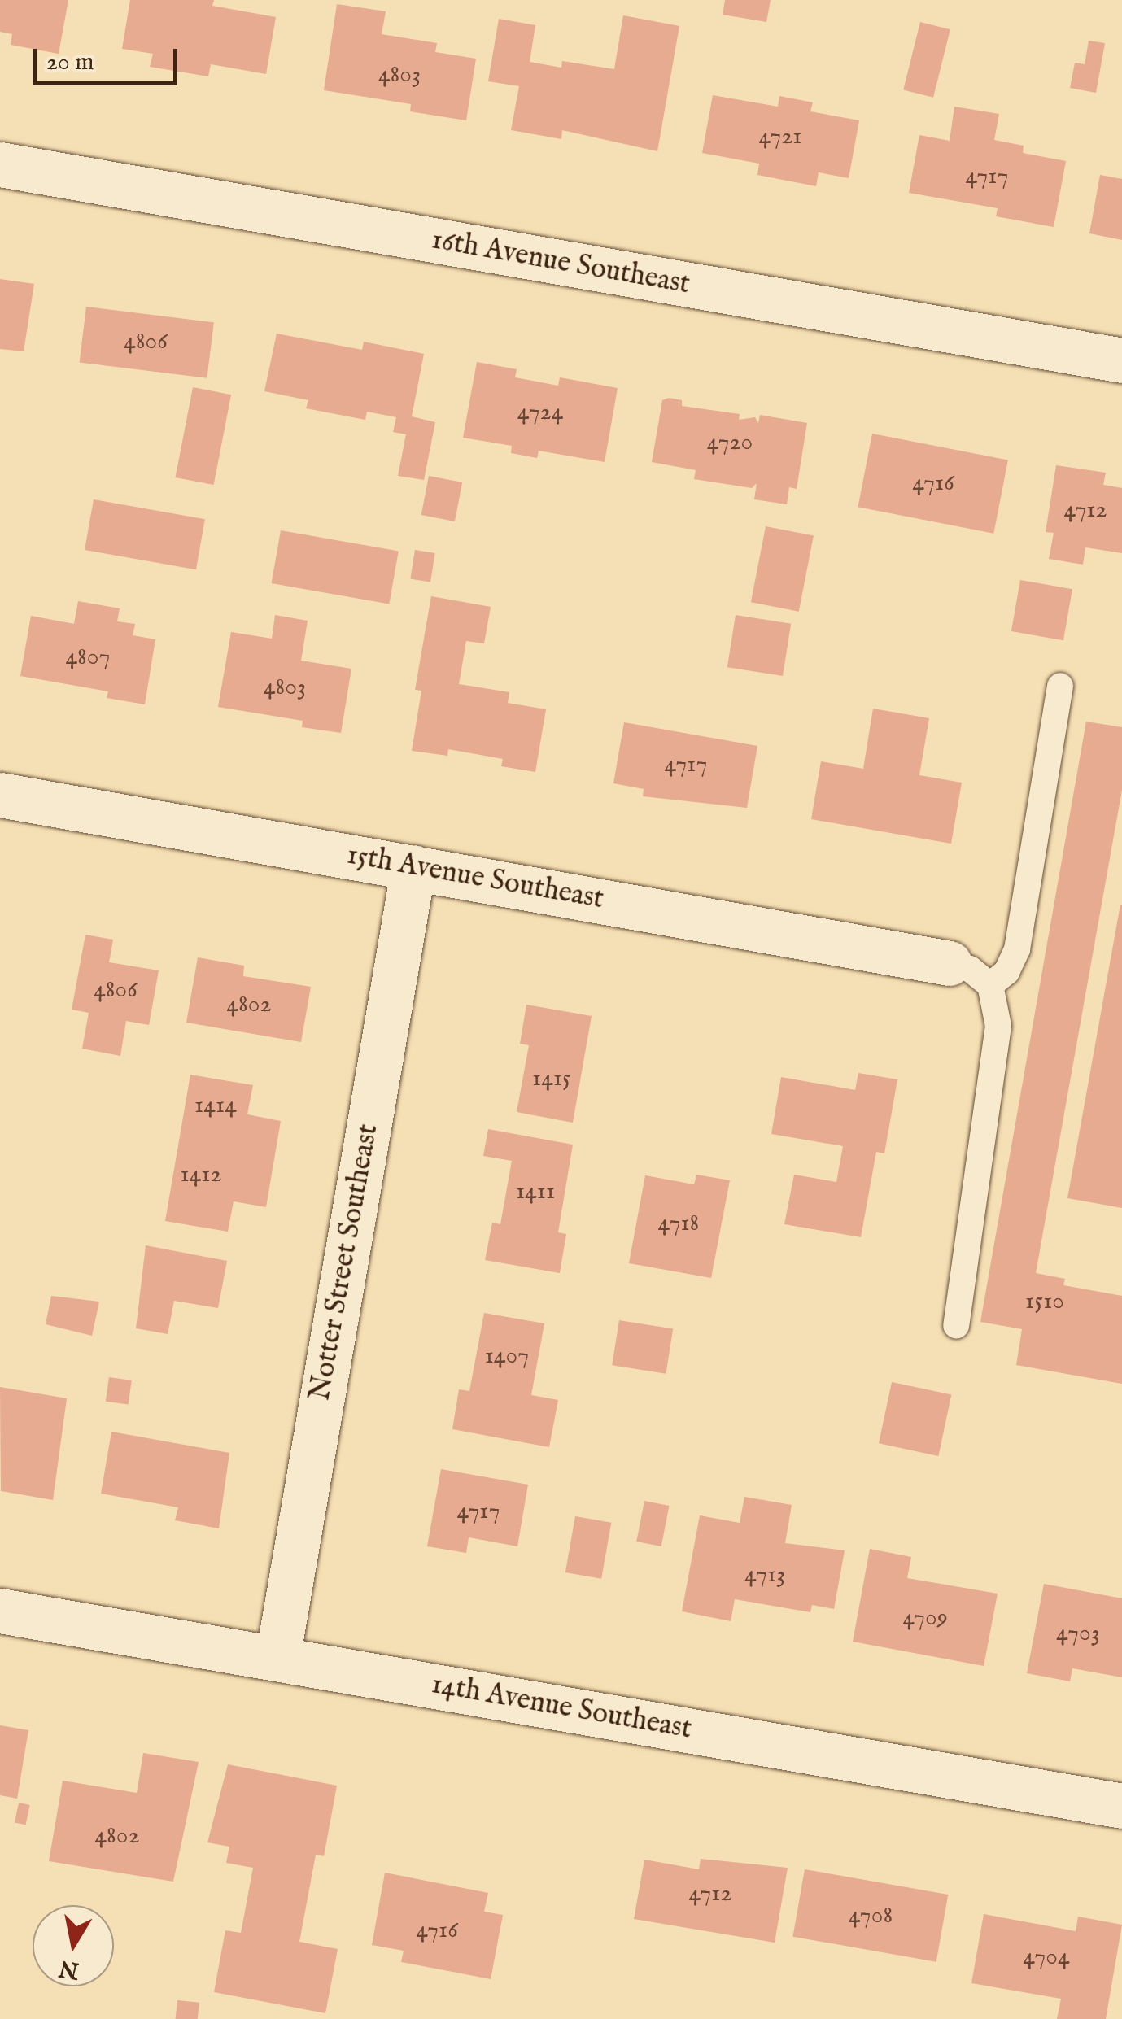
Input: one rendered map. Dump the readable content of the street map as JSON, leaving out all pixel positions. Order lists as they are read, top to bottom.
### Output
{
  "streets": {
    "street": [
      "16th Avenue Southeast",
      "15th Avenue Southeast",
      "Notter Street Southeast",
      "14th Avenue Southeast"
    ]
  },
  "crossings": [
    ["15th Avenue Southeast", "Notter Street Southeast"],
    ["Notter Street Southeast", "14th Avenue Southeast"]
  ],
  "house_numbers": [
    "4803",
    "4721",
    "4717",
    "4806",
    "4724",
    "4720",
    "4716",
    "4712",
    "4807",
    "4803",
    "4717",
    "4806",
    "4802",
    "1415",
    "1414",
    "1412",
    "1411",
    "4718",
    "1510",
    "1407",
    "4717",
    "4713",
    "4709",
    "4703",
    "4802",
    "4712",
    "4708",
    "4716",
    "4704"
  ],
  "scale_bar": "20 m",
  "north": "bottom"
}
